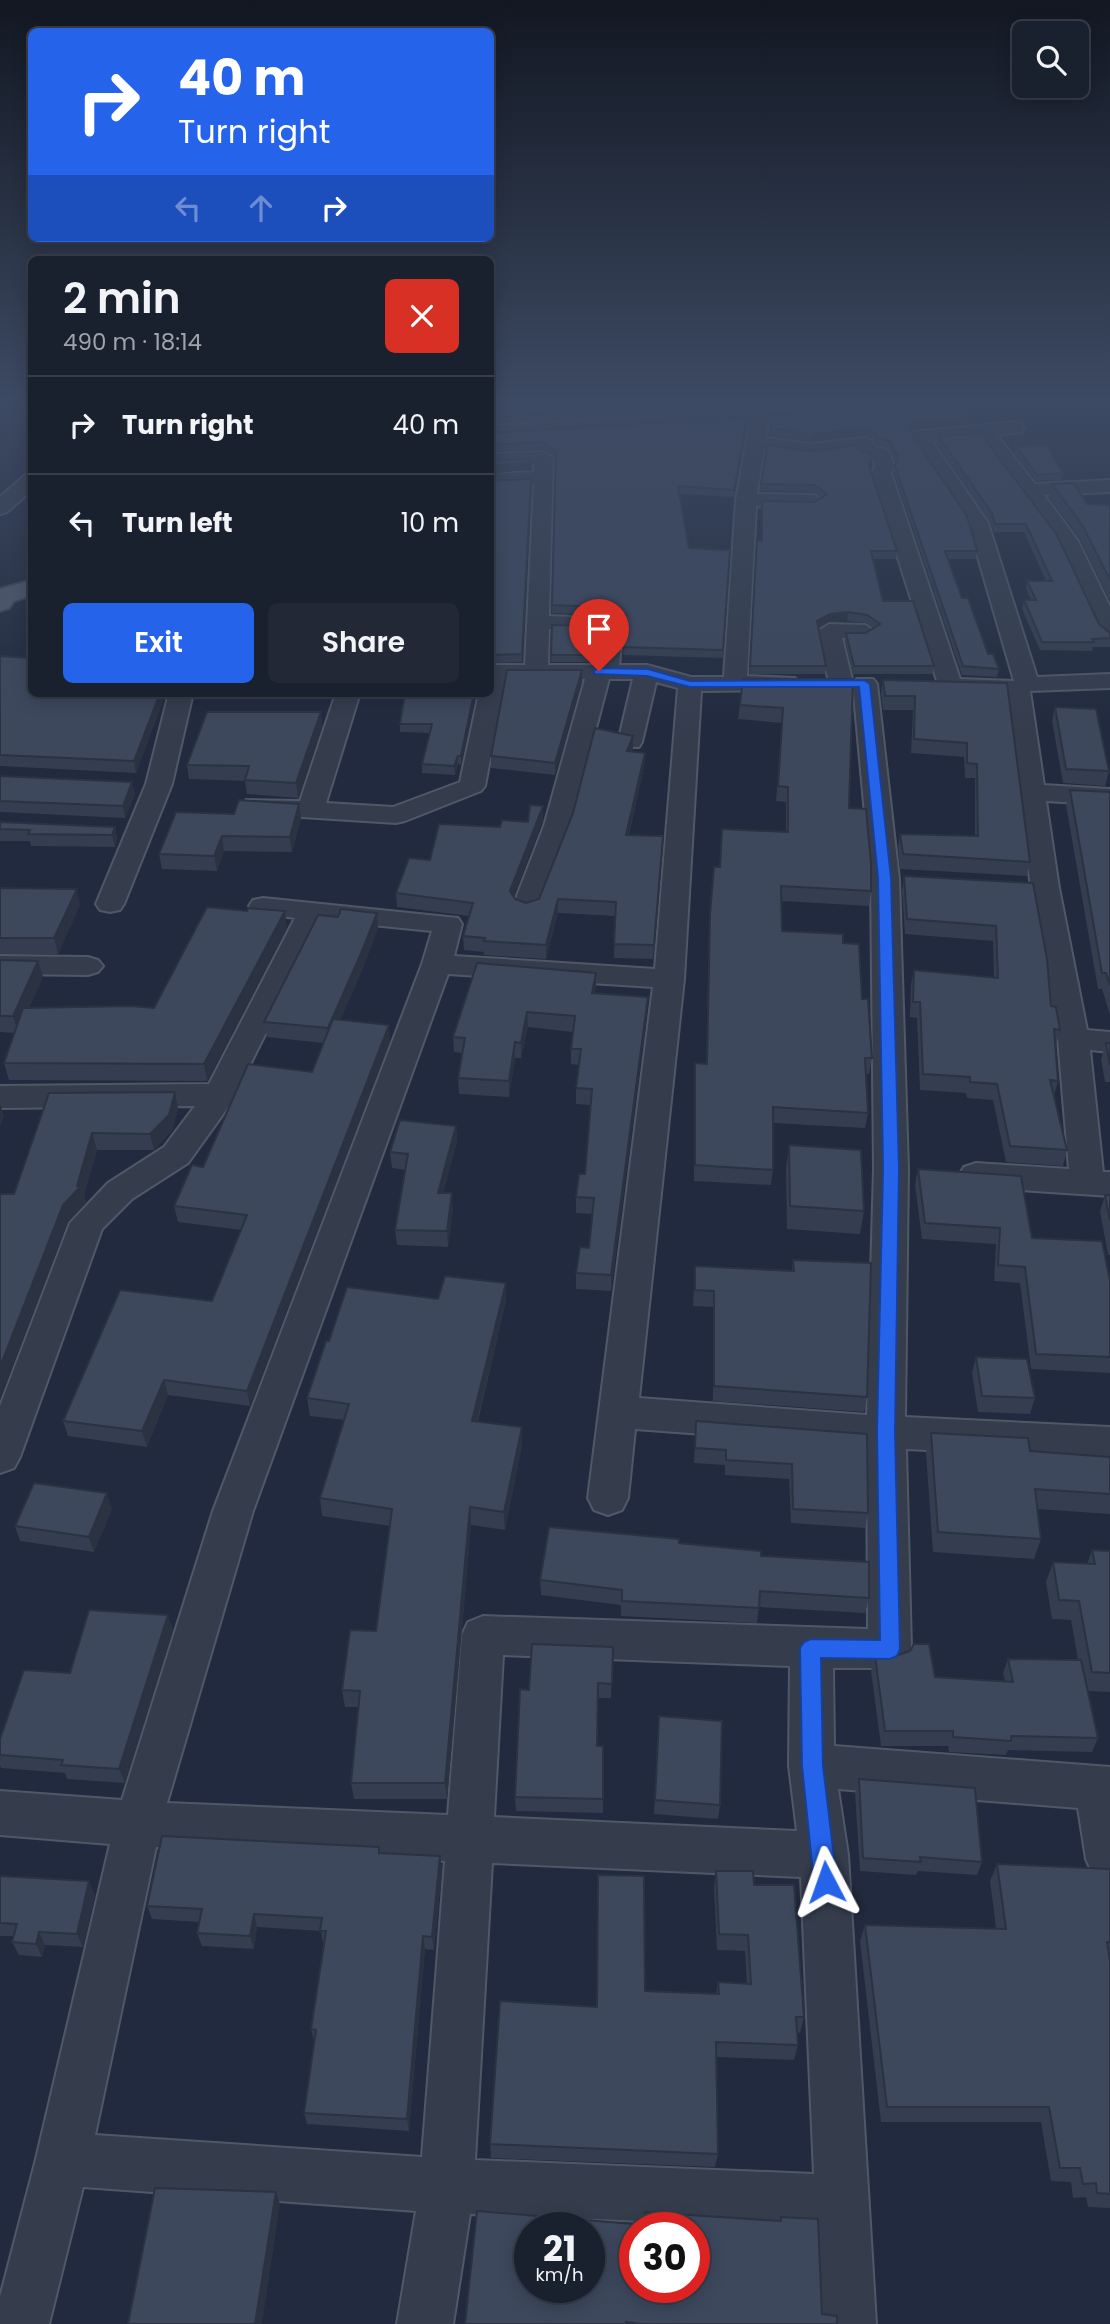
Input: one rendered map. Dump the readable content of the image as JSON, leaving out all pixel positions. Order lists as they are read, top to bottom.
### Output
{
  "page": {
    "turn": ["40 m", "Turn right"],
    "heading": ["2 min", "490 m · 18:14"],
    "list": [
      {
        "name": "Turn right",
        "value": "40 m"
      },
      {
        "name": "Turn left",
        "value": "10 m"
      }
    ],
    "buttons": ["Exit", "Share"],
    "speed": "21 km/h",
    "limit": "30"
  }
}
